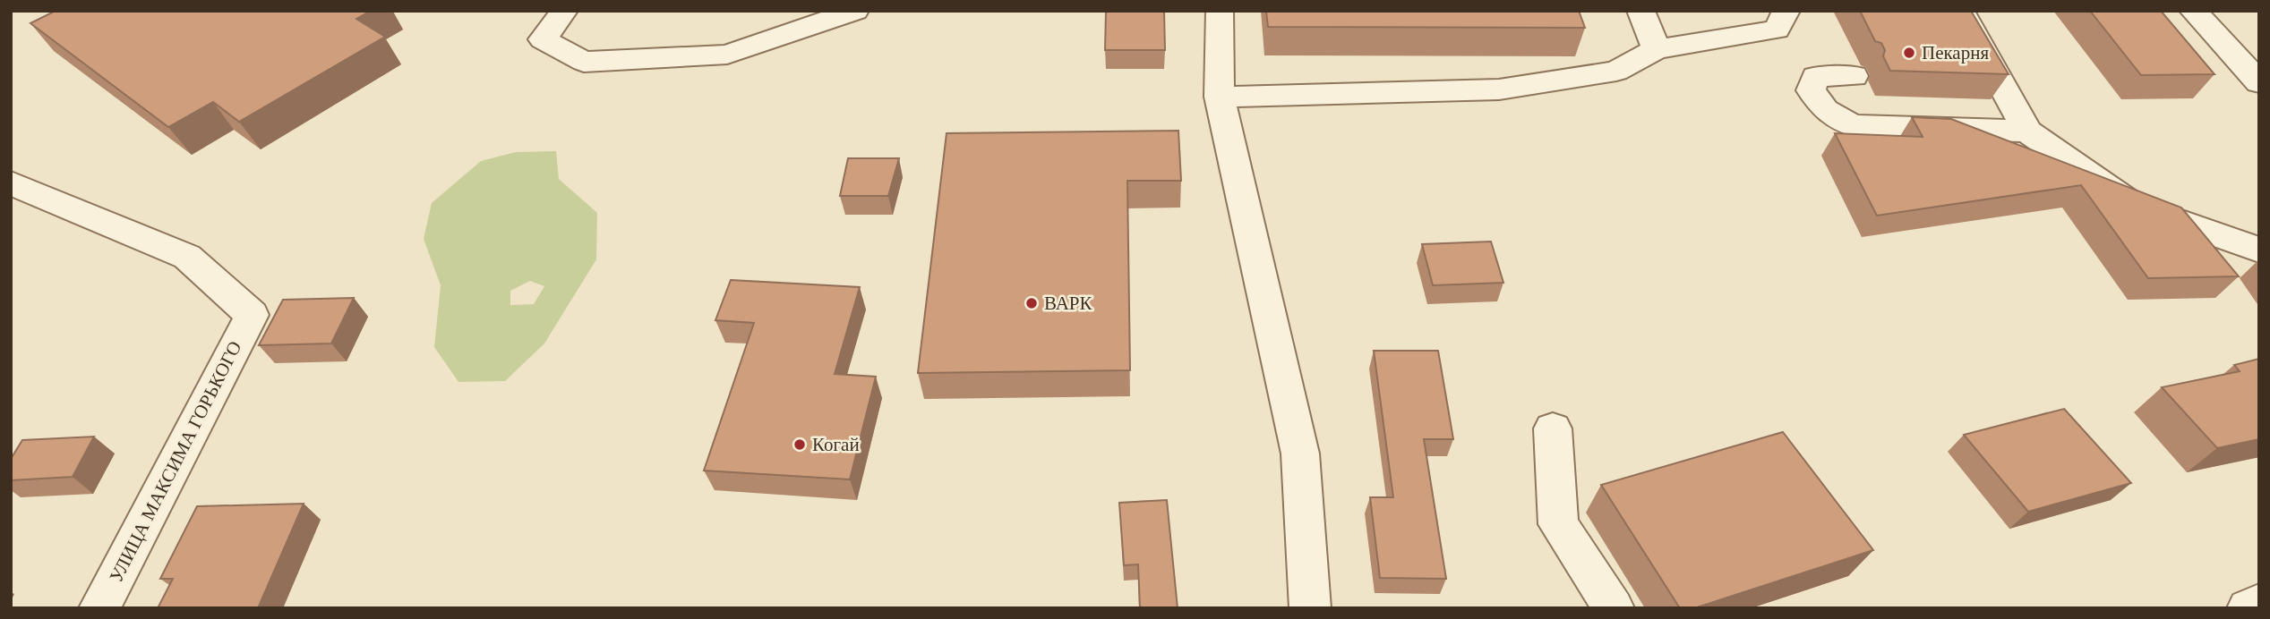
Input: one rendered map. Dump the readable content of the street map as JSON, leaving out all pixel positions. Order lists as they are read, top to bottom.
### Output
{
  "streets": {
    "street": ["УЛИЦА МАКСИМА ГОРЬКОГО"]
  },
  "places": ["Пекарня", "ВАРК", "Когай"]
}
